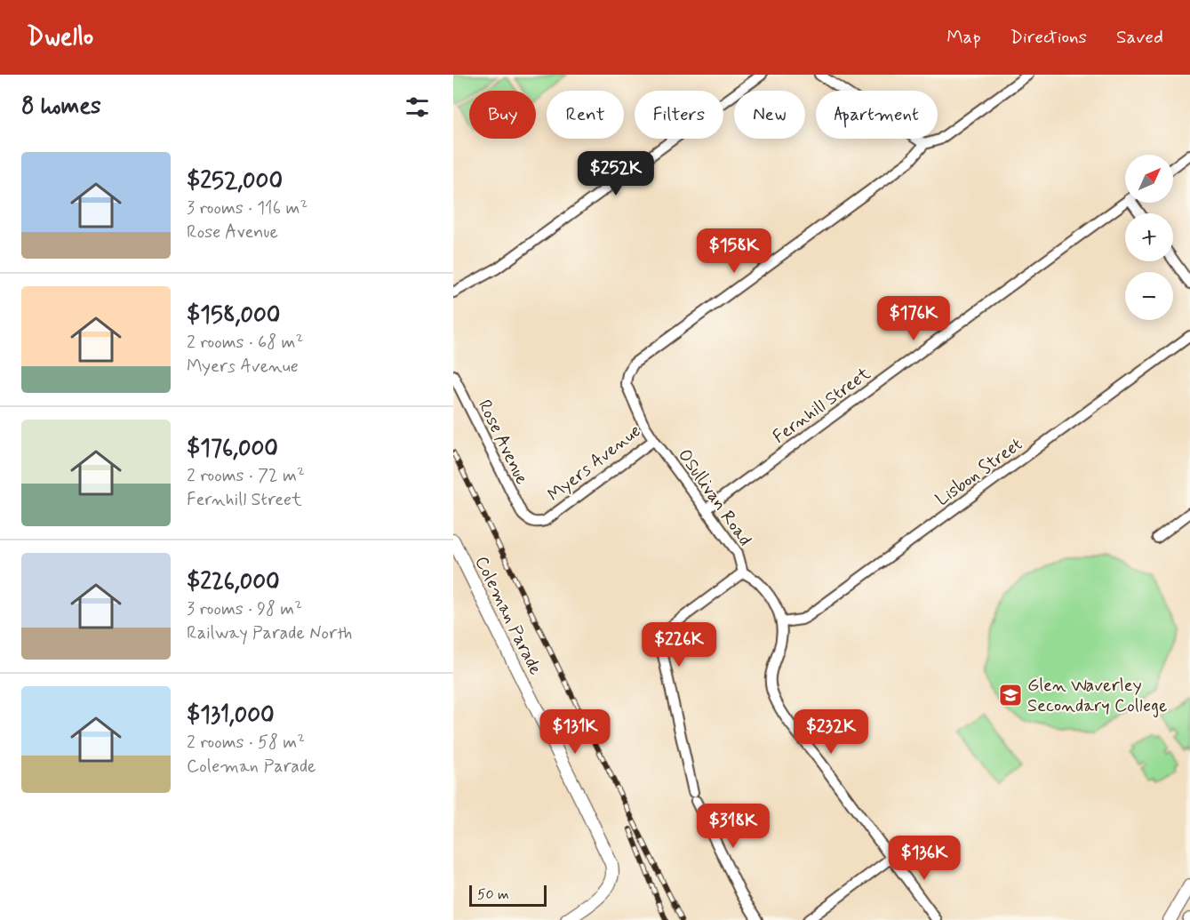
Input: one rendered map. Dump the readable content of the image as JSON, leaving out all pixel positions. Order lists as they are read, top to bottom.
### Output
{
  "streets": {
    "street": [
      "Fernhill Street",
      "Rose Avenue",
      "Myers Avenue",
      "Lisbon Street",
      "OSullivan Road",
      "Coleman Parade"
    ]
  },
  "crossings": [
    ["Fernhill Street", "OSullivan Road"],
    ["Rose Avenue", "Myers Avenue"],
    ["Myers Avenue", "OSullivan Road"],
    ["Lisbon Street", "OSullivan Road"]
  ],
  "places": {
    "school or university": ["Glen Waverley Secondary College"]
  },
  "scale_bar": "50 m",
  "north": "top right",
  "page": {
    "header": "Dwello",
    "nav": ["Map", "Directions", "Saved"],
    "heading": "8 homes",
    "chip": [
      "Buy",
      "Rent",
      "Filters",
      "New",
      "Apartment"
    ],
    "list": [
      {
        "name": "$252,000",
        "note": "3 rooms · 116 m² · Rose Avenue"
      },
      {
        "name": "$158,000",
        "note": "2 rooms · 68 m² · Myers Avenue"
      },
      {
        "name": "$176,000",
        "note": "2 rooms · 72 m² · Fernhill Street"
      },
      {
        "name": "$226,000",
        "note": "3 rooms · 98 m² · Railway Parade North"
      },
      {
        "name": "$131,000",
        "note": "2 rooms · 58 m² · Coleman Parade"
      }
    ],
    "price": [
      "$252K",
      "$158K",
      "$176K",
      "$226K",
      "$131K",
      "$232K",
      "$318K",
      "$136K"
    ],
    "map_buttons": ["+", "−"],
    "scale": "50 m"
  }
}
